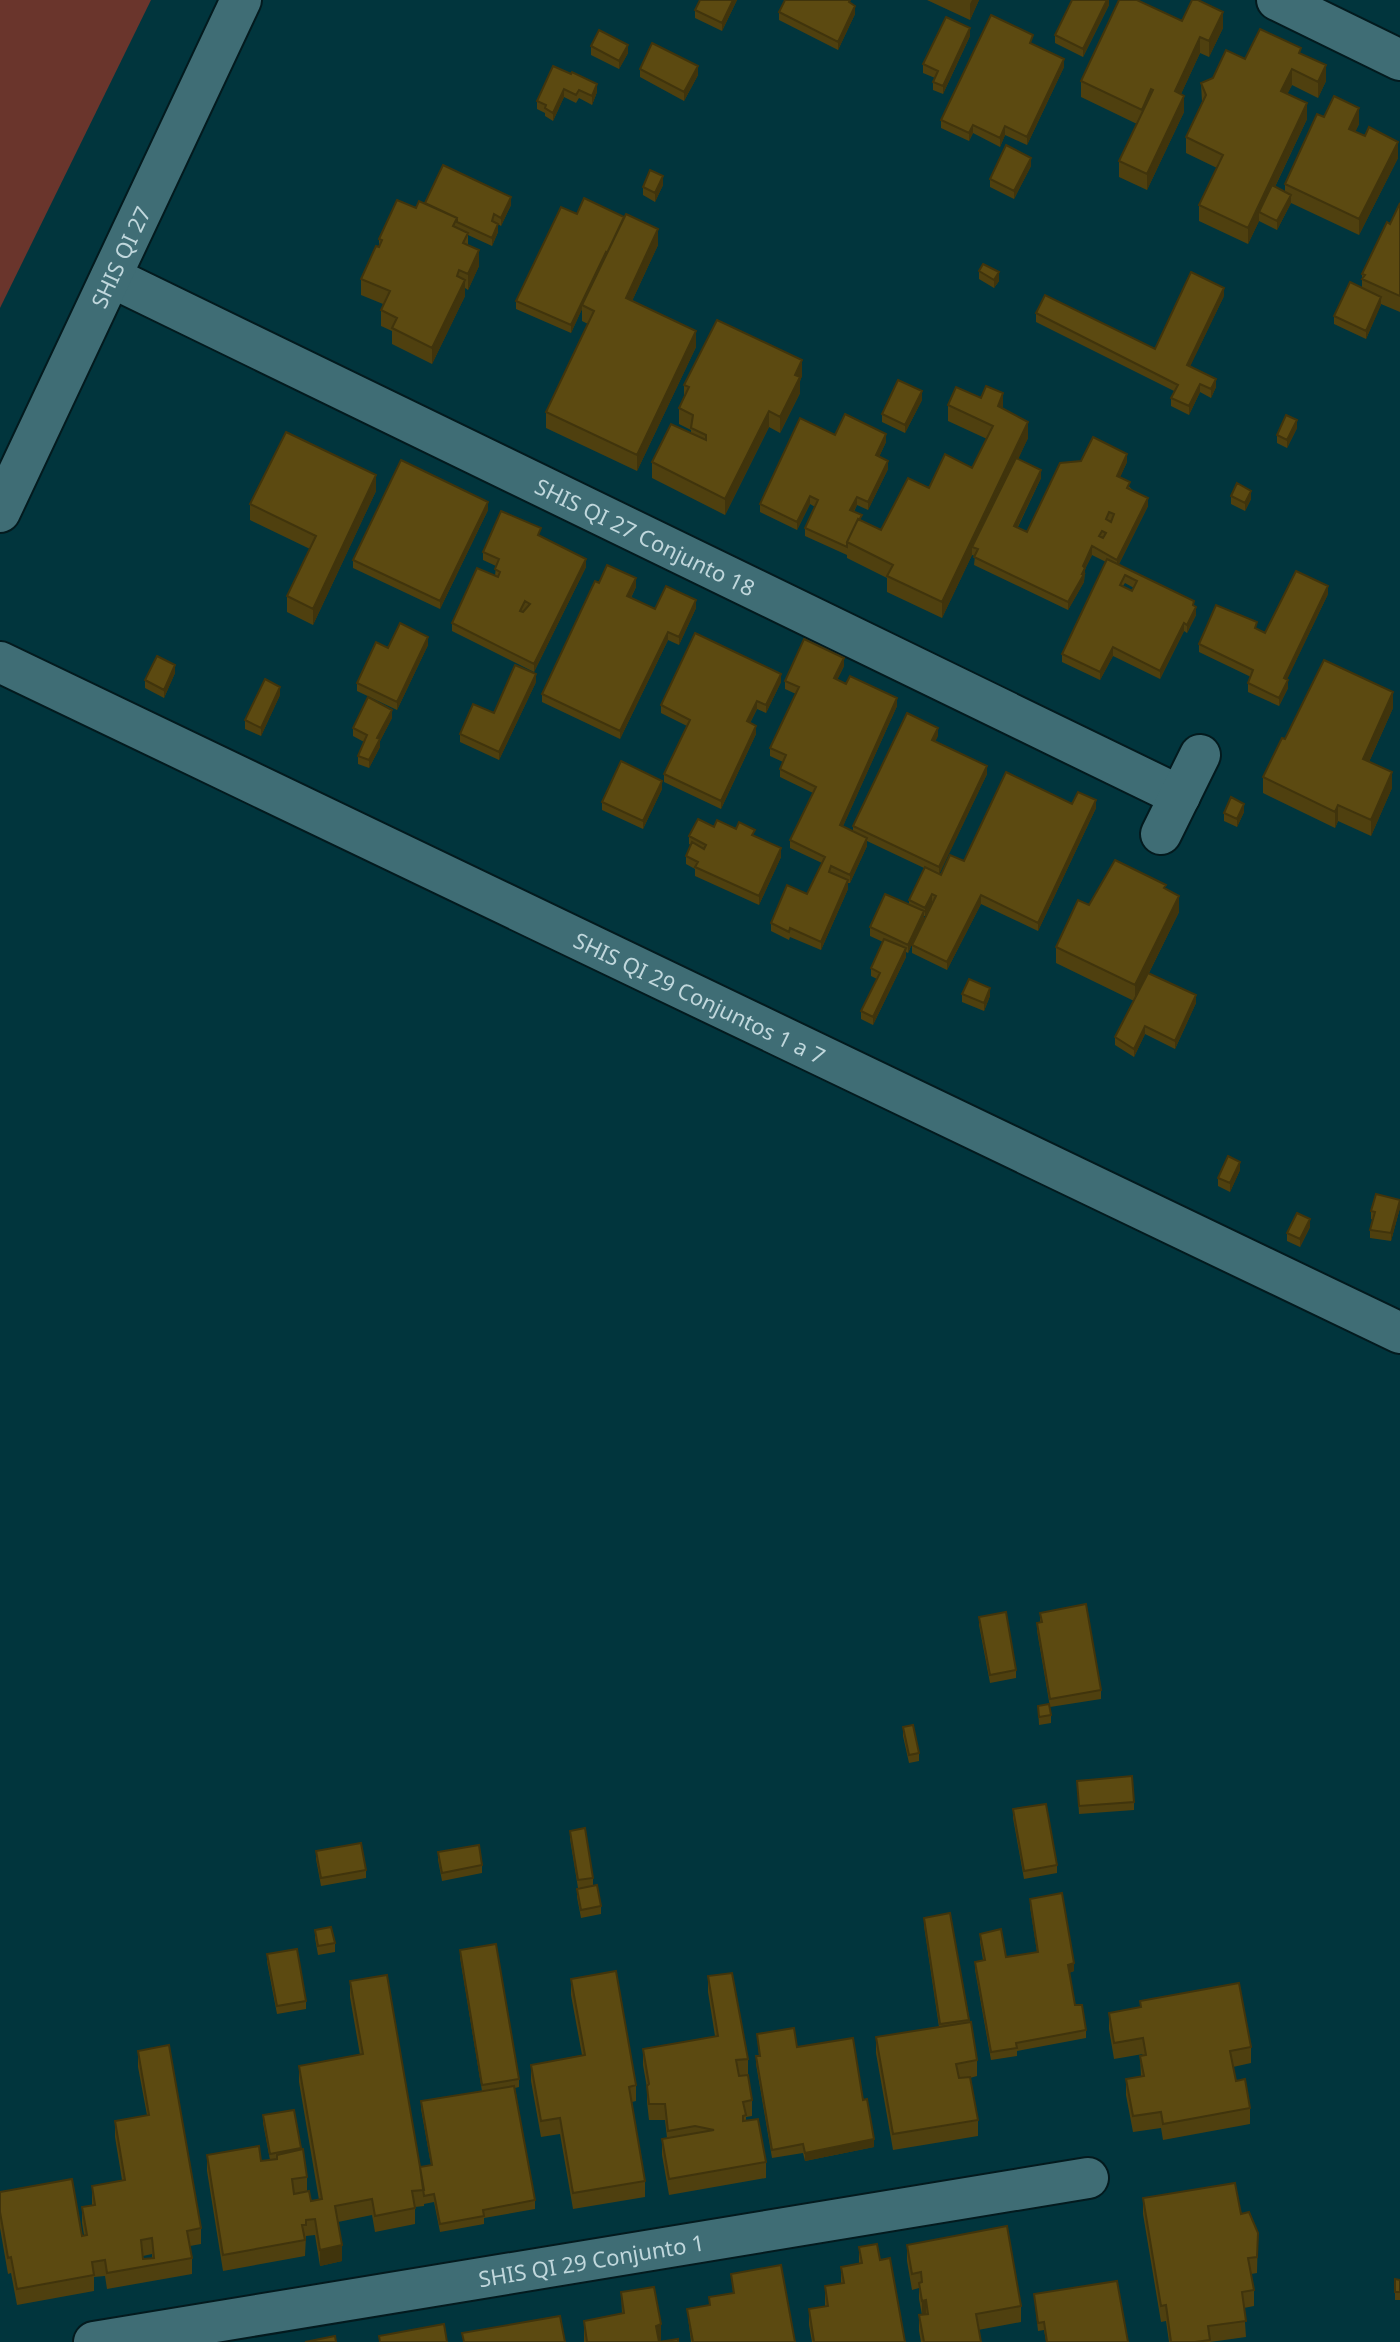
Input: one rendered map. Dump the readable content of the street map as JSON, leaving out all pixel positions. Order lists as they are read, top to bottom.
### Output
{
  "streets": {
    "street": [
      "SHIS QI 27",
      "SHIS QI 27 Conjunto 18",
      "SHIS QI 29 Conjuntos 1 a 7",
      "SHIS QI 29 Conjunto 1"
    ]
  },
  "crossings": [
    ["SHIS QI 27", "SHIS QI 27 Conjunto 18"]
  ]
}
